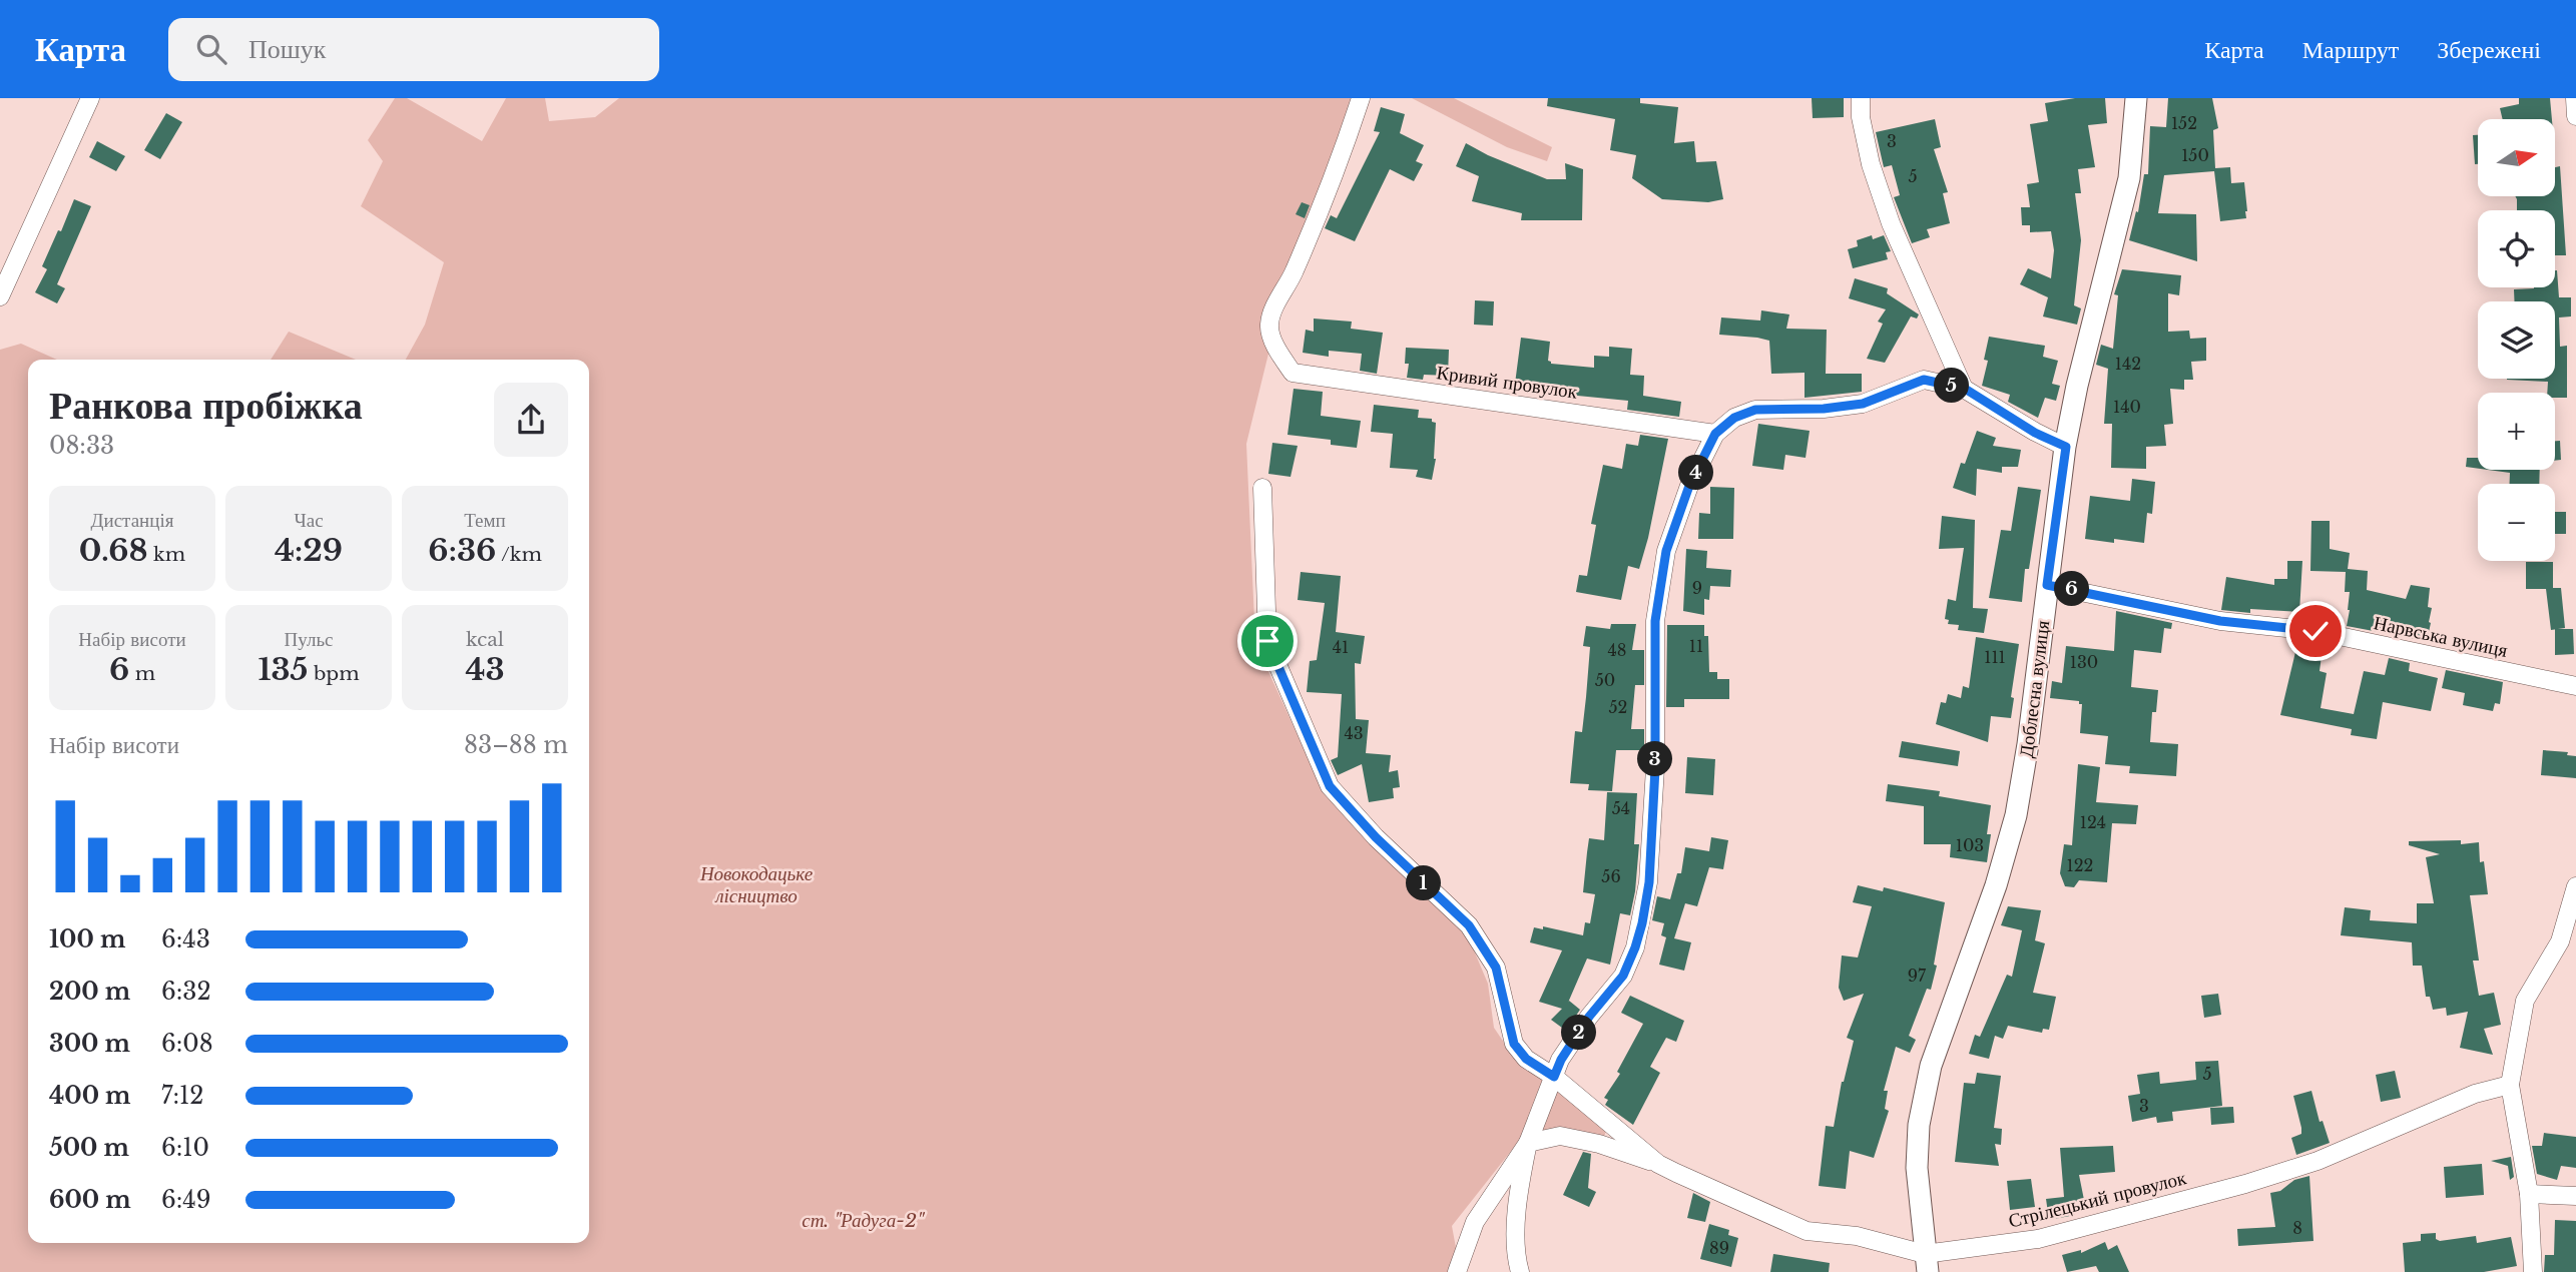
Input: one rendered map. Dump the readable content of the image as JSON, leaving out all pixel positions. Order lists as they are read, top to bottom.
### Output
{
  "streets": {
    "street": [
      "Кривий провулок",
      "Нарвська вулиця",
      "Доблесна вулиця",
      "Стрілецький провулок"
    ]
  },
  "crossings": [
    ["Нарвська вулиця", "Доблесна вулиця"],
    ["Доблесна вулиця", "Стрілецький провулок"]
  ],
  "parks": ["Новокодацьке лісництво", "ст. \"Радуга-2\""],
  "house_numbers": [
    "152",
    "3",
    "150",
    "5",
    "142",
    "140",
    "9",
    "11",
    "41",
    "48",
    "111",
    "130",
    "50",
    "52",
    "43",
    "54",
    "124",
    "103",
    "122",
    "56",
    "97",
    "5",
    "3",
    "8",
    "89"
  ],
  "north": "right",
  "page": {
    "header": "Карта",
    "search": "Пошук",
    "nav": ["Карта", "Маршрут", "Збережені"],
    "map_buttons": ["+", "−"],
    "heading": ["Ранкова пробіжка", "08:33"],
    "pins": [
      "5",
      "4",
      "6",
      "3",
      "1",
      "2"
    ],
    "stats": [
      ["Дистанція", "0.68 km"],
      ["Час", "4:29"],
      ["Темп", "6:36 /km"],
      ["Набір висоти", "6 m"],
      ["Пульс", "135 bpm"],
      ["kcal", "43"]
    ],
    "chart": ["Набір висоти", "83–88 m"],
    "list": [
      {
        "name": "100 m",
        "note": "6:43"
      },
      {
        "name": "200 m",
        "note": "6:32"
      },
      {
        "name": "300 m",
        "note": "6:08"
      },
      {
        "name": "400 m",
        "note": "7:12"
      },
      {
        "name": "500 m",
        "note": "6:10"
      },
      {
        "name": "600 m",
        "note": "6:49"
      }
    ]
  }
}
